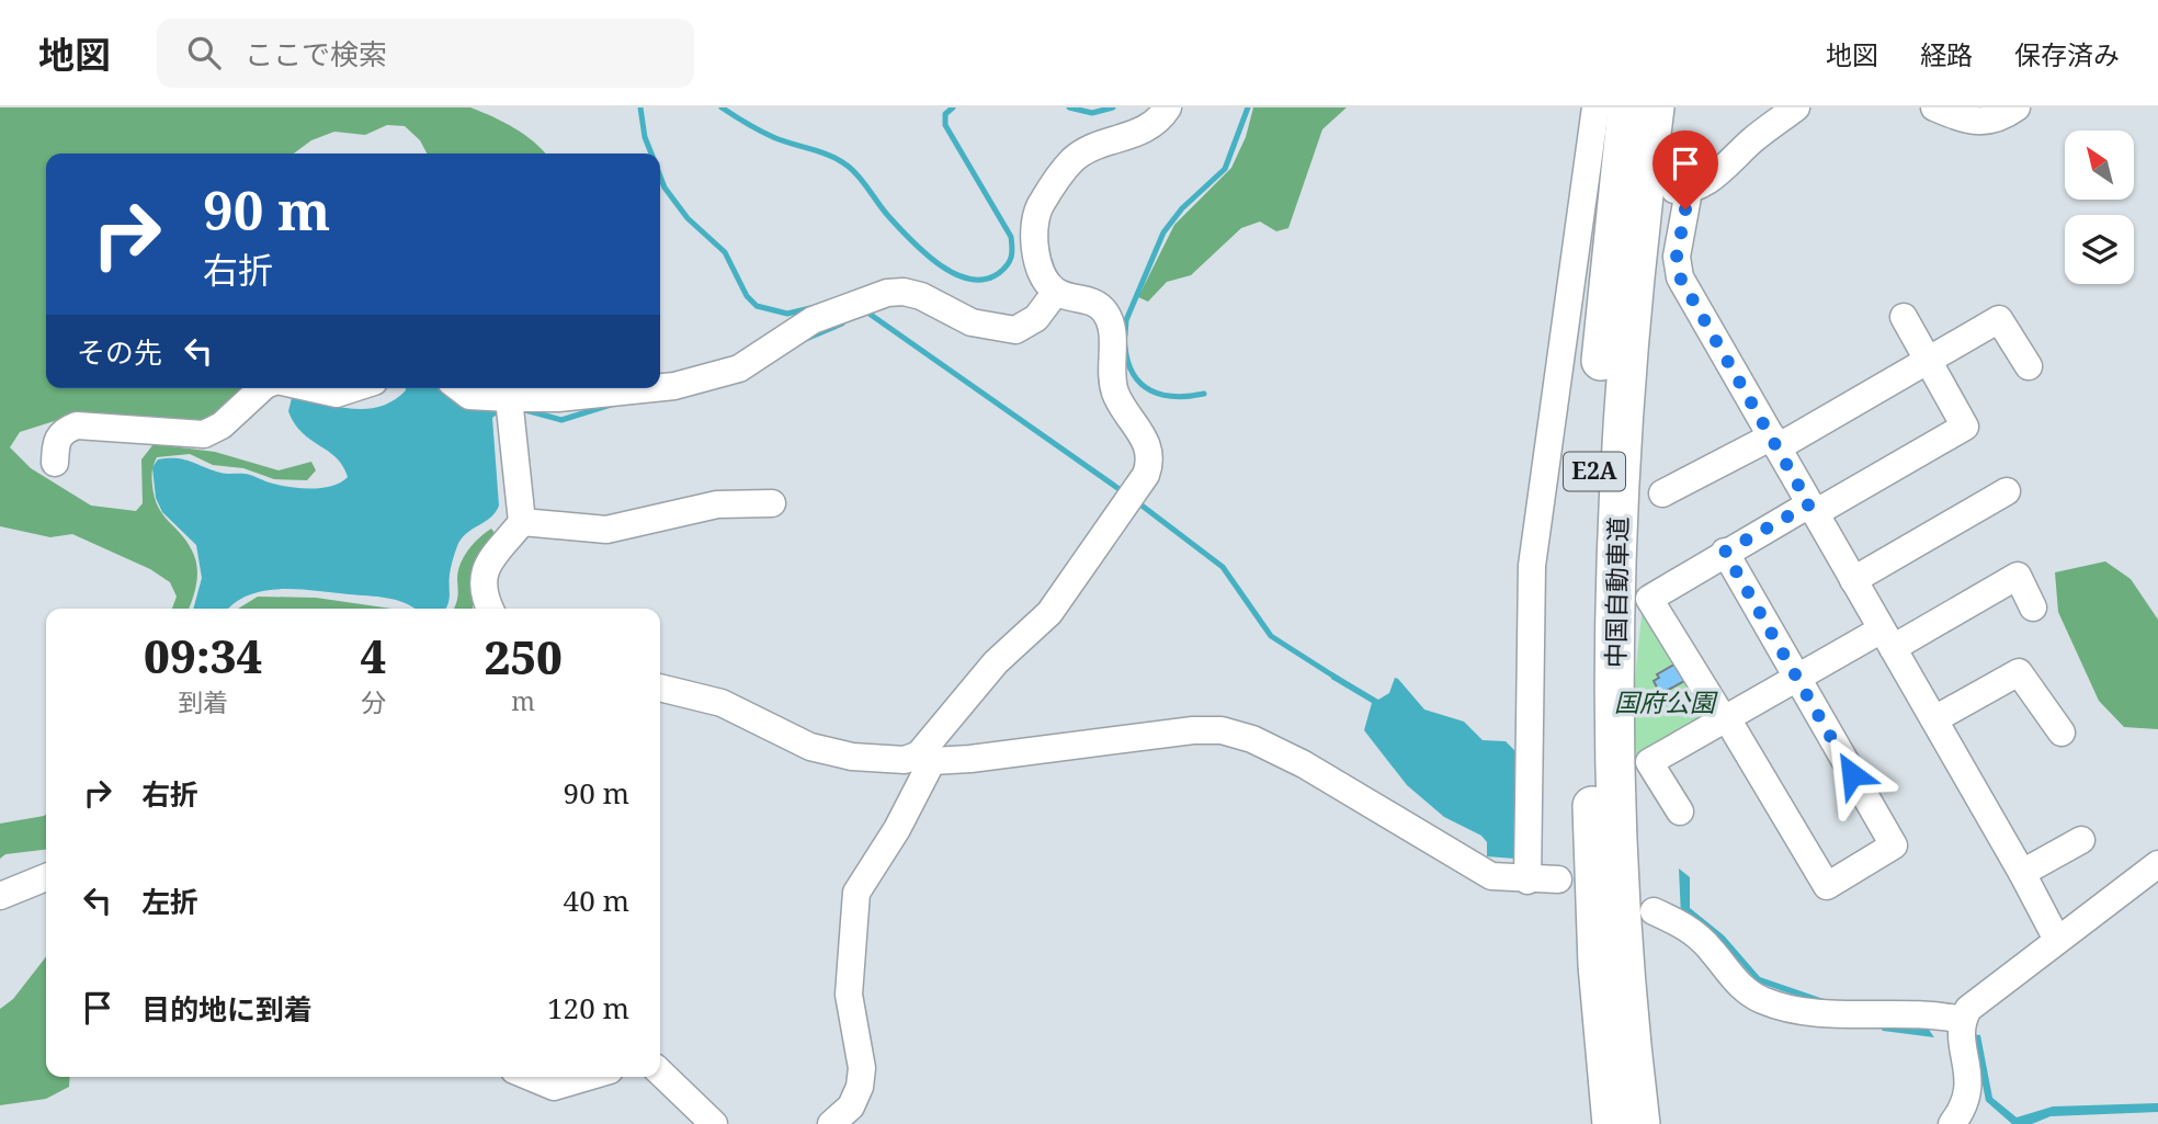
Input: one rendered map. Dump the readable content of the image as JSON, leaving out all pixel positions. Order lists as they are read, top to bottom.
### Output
{
  "streets": {
    "highway": ["E2A", "中国自動車道"]
  },
  "parks": ["国府公園"],
  "north": "top left",
  "page": {
    "header": "地図",
    "search": "ここで検索",
    "nav": ["地図", "経路", "保存済み"],
    "turn": ["90 m", "右折"],
    "then": "その先",
    "eta": [
      "09:34",
      "到着",
      "4",
      "分",
      "250",
      "m"
    ],
    "list": [
      {
        "name": "右折",
        "value": "90 m"
      },
      {
        "name": "左折",
        "value": "40 m"
      },
      {
        "name": "目的地に到着",
        "value": "120 m"
      }
    ]
  }
}
